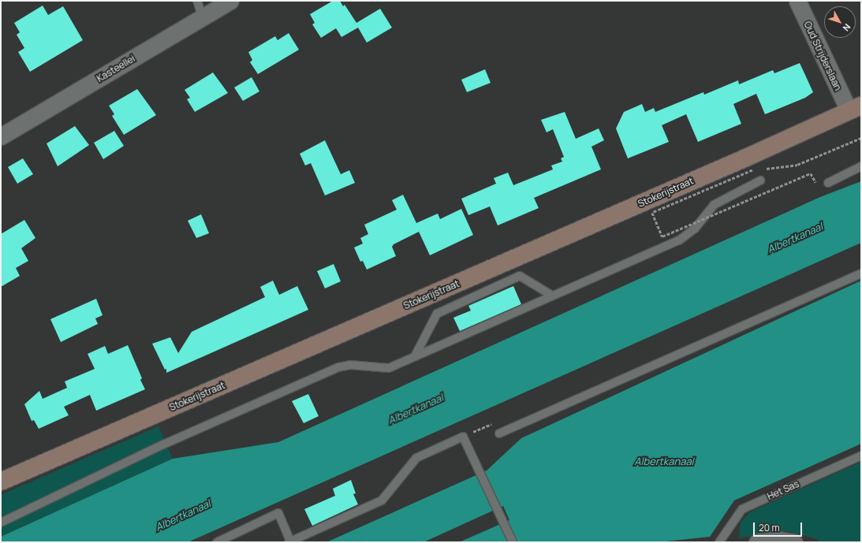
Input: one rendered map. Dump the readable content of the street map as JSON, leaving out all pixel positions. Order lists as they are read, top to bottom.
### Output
{
  "streets": {
    "street": ["Oud Strijderslaan", "Kasteellei", "Stokerijstraat"],
    "lane": ["Het Sas"]
  },
  "crossings": [
    ["Oud Strijderslaan", "Stokerijstraat"]
  ],
  "water": ["Albertkanaal"],
  "scale_bar": "20 m",
  "north": "bottom right"
}
